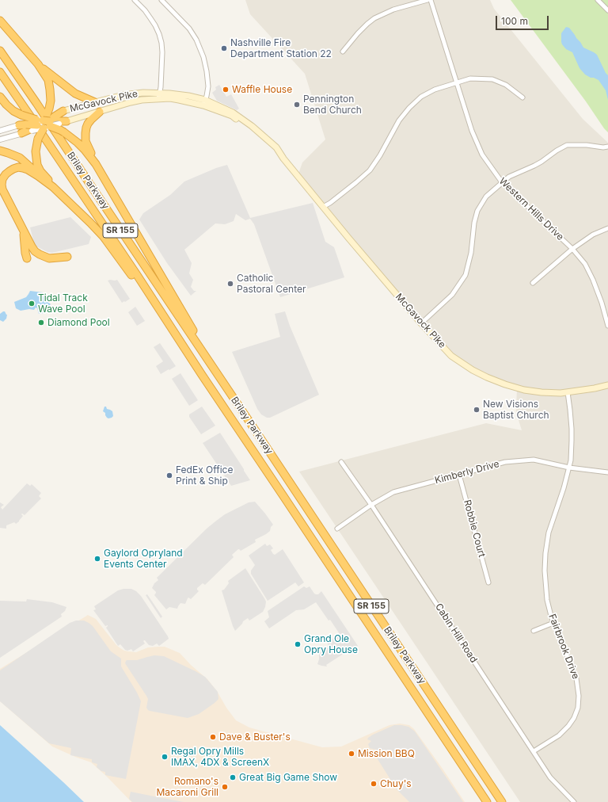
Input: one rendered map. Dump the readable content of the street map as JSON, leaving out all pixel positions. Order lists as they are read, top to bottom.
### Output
{
  "streets": {
    "highway": ["Briley Parkway", "SR 155"],
    "main road": ["McGavock Pike"],
    "street": [
      "Western Hills Drive",
      "Kimberly Drive",
      "Robbie Court",
      "Cabin Hill Road",
      "Fairbrook Drive"
    ]
  },
  "crossings": [
    ["McGavock Pike", "Fairbrook Drive"],
    ["Kimberly Drive", "Robbie Court"],
    ["Kimberly Drive", "Cabin Hill Road"],
    ["Kimberly Drive", "Fairbrook Drive"],
    ["Cabin Hill Road", "Fairbrook Drive"]
  ],
  "places": [
    "Nashville Fire Department Station 22",
    "Waffle House",
    "Pennington Bend Church",
    "Catholic Pastoral Center",
    "Tidal Track Wave Pool",
    "Diamond Pool",
    "New Visions Baptist Church",
    "FedEx Office Print & Ship",
    "Gaylord Opryland Events Center",
    "Grand Ole Opry House",
    "Dave & Buster's",
    "Mission BBQ",
    "Regal Opry Mills IMAX, 4DX & ScreenX",
    "Great Big Game Show",
    "Chuy's",
    "Romano's Macaroni Grill"
  ],
  "scale_bar": "100 m"
}
